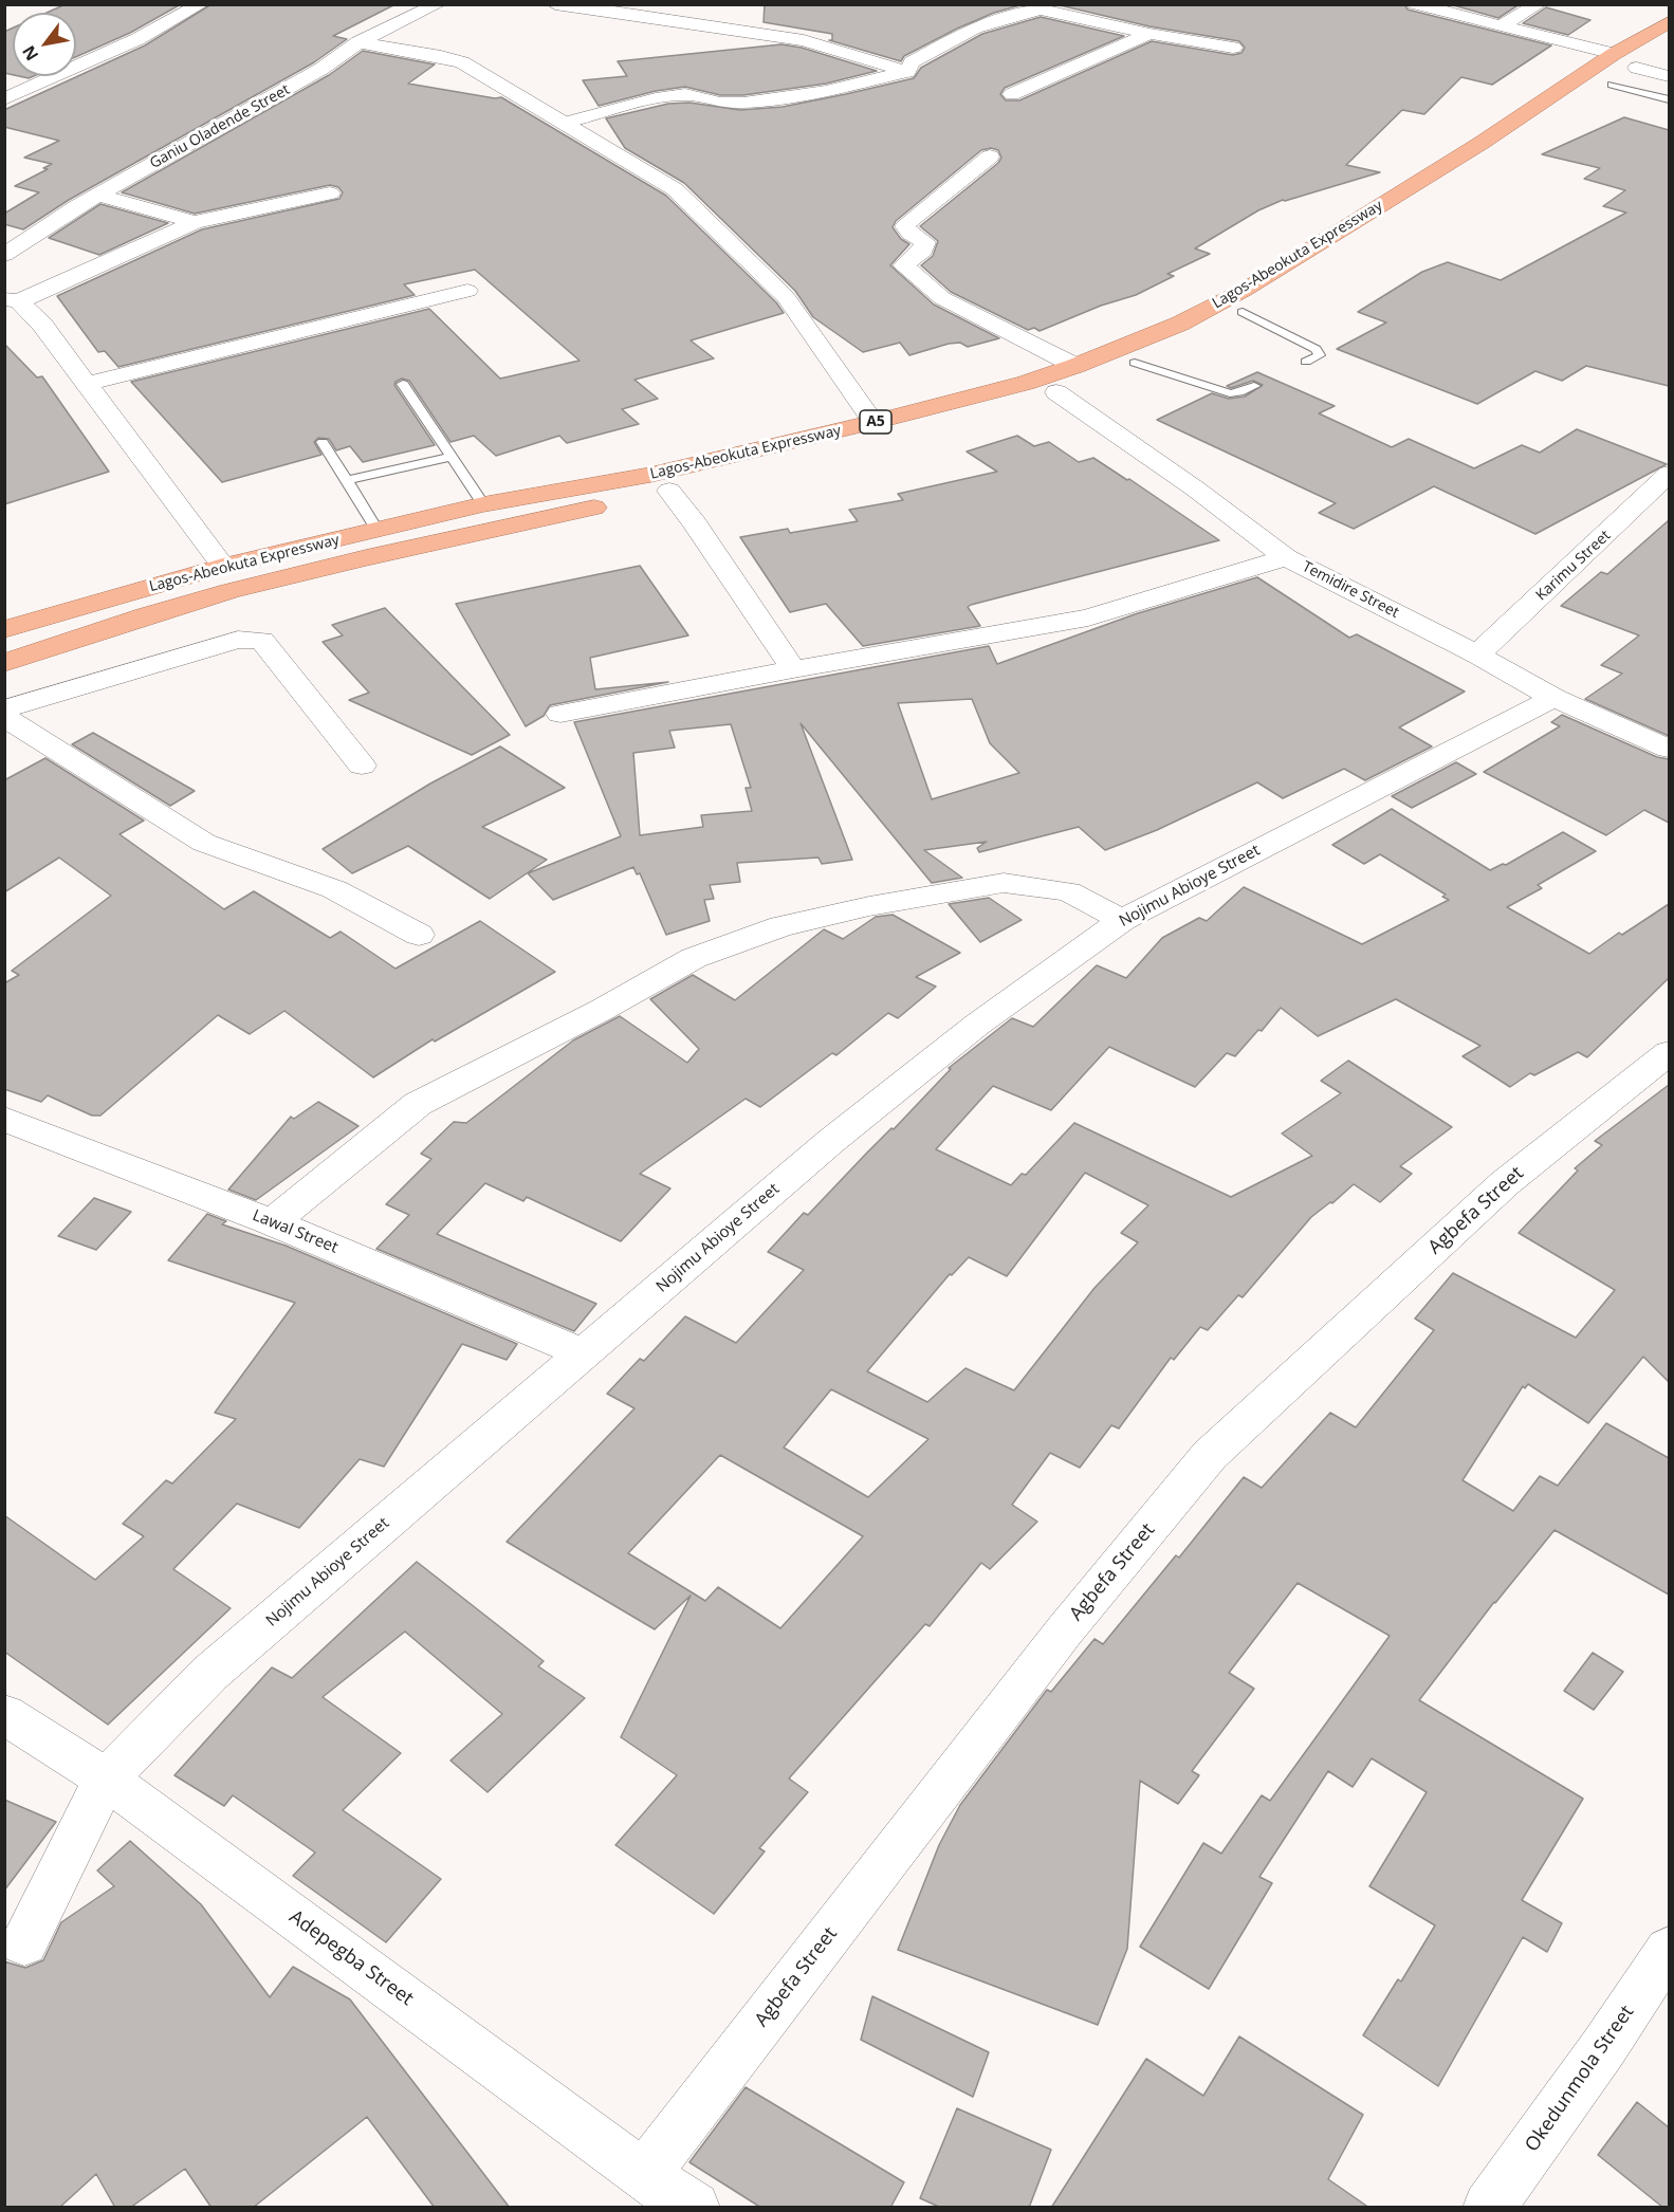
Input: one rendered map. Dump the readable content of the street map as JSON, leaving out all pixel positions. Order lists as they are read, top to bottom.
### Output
{
  "streets": {
    "highway": ["Lagos-Abeokuta Expressway", "A5"],
    "street": [
      "Ganiu Oladende Street",
      "Karimu Street",
      "Temidire Street",
      "Nojimu Abioye Street",
      "Agbefa Street",
      "Lawal Street",
      "Adepegba Street",
      "Okedunmola Street"
    ]
  },
  "crossings": [
    ["Lagos-Abeokuta Expressway", "Temidire Street"],
    ["Karimu Street", "Temidire Street"],
    ["Temidire Street", "Nojimu Abioye Street"],
    ["Nojimu Abioye Street", "Lawal Street"],
    ["Nojimu Abioye Street", "Adepegba Street"],
    ["Agbefa Street", "Adepegba Street"]
  ],
  "north": "bottom left"
}
